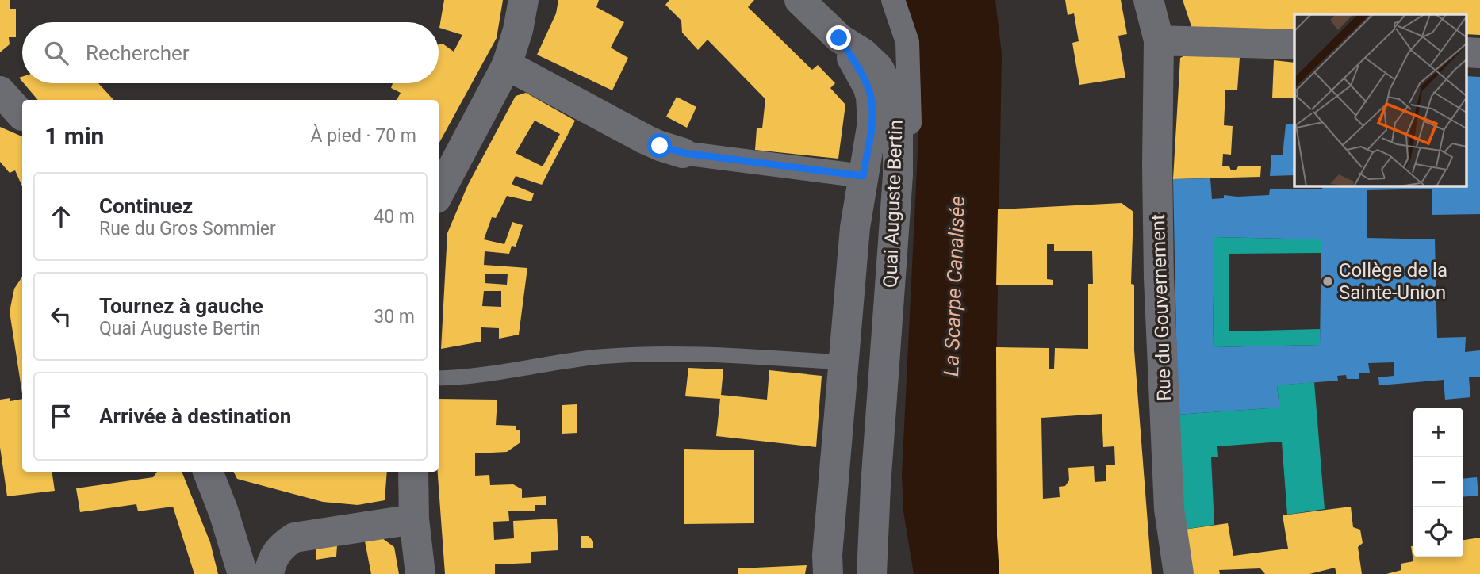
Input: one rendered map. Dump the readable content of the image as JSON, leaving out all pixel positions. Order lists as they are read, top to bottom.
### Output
{
  "streets": {
    "street": ["Quai Auguste Bertin", "Rue du Gouvernement"]
  },
  "water": ["La Scarpe Canalisée"],
  "places": ["Collège de la Sainte-Union"],
  "page": {
    "search": "Rechercher",
    "heading": ["1 min", "À pied · 70 m"],
    "list": [
      ["Continuez", "Rue du Gros Sommier", "40 m"],
      ["Tournez à gauche", "Quai Auguste Bertin", "30 m"],
      "Arrivée à destination"
    ],
    "map_buttons": ["+", "−"]
  }
}
